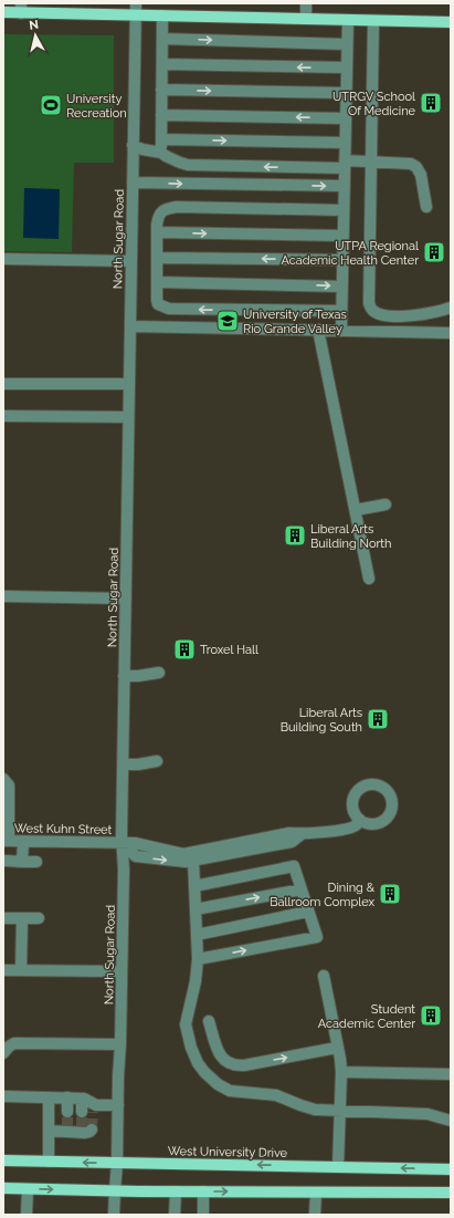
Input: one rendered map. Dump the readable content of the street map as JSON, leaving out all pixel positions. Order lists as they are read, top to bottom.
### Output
{
  "streets": {
    "main road": ["West University Drive"],
    "street": ["North Sugar Road", "West Kuhn Street"]
  },
  "crossings": [
    ["North Sugar Road", "West Kuhn Street"],
    ["North Sugar Road", "West University Drive"]
  ],
  "places": {
    "building": [
      "UTRGV School Of Medicine",
      "UTPA Regional Academic Health Center",
      "Liberal Arts Building North",
      "Troxel Hall",
      "Liberal Arts Building South",
      "Dining & Ballroom Complex",
      "Student Academic Center"
    ],
    "sports": ["University Recreation"],
    "school or university": ["University of Texas Rio Grande Valley"]
  },
  "north": "top"
}
